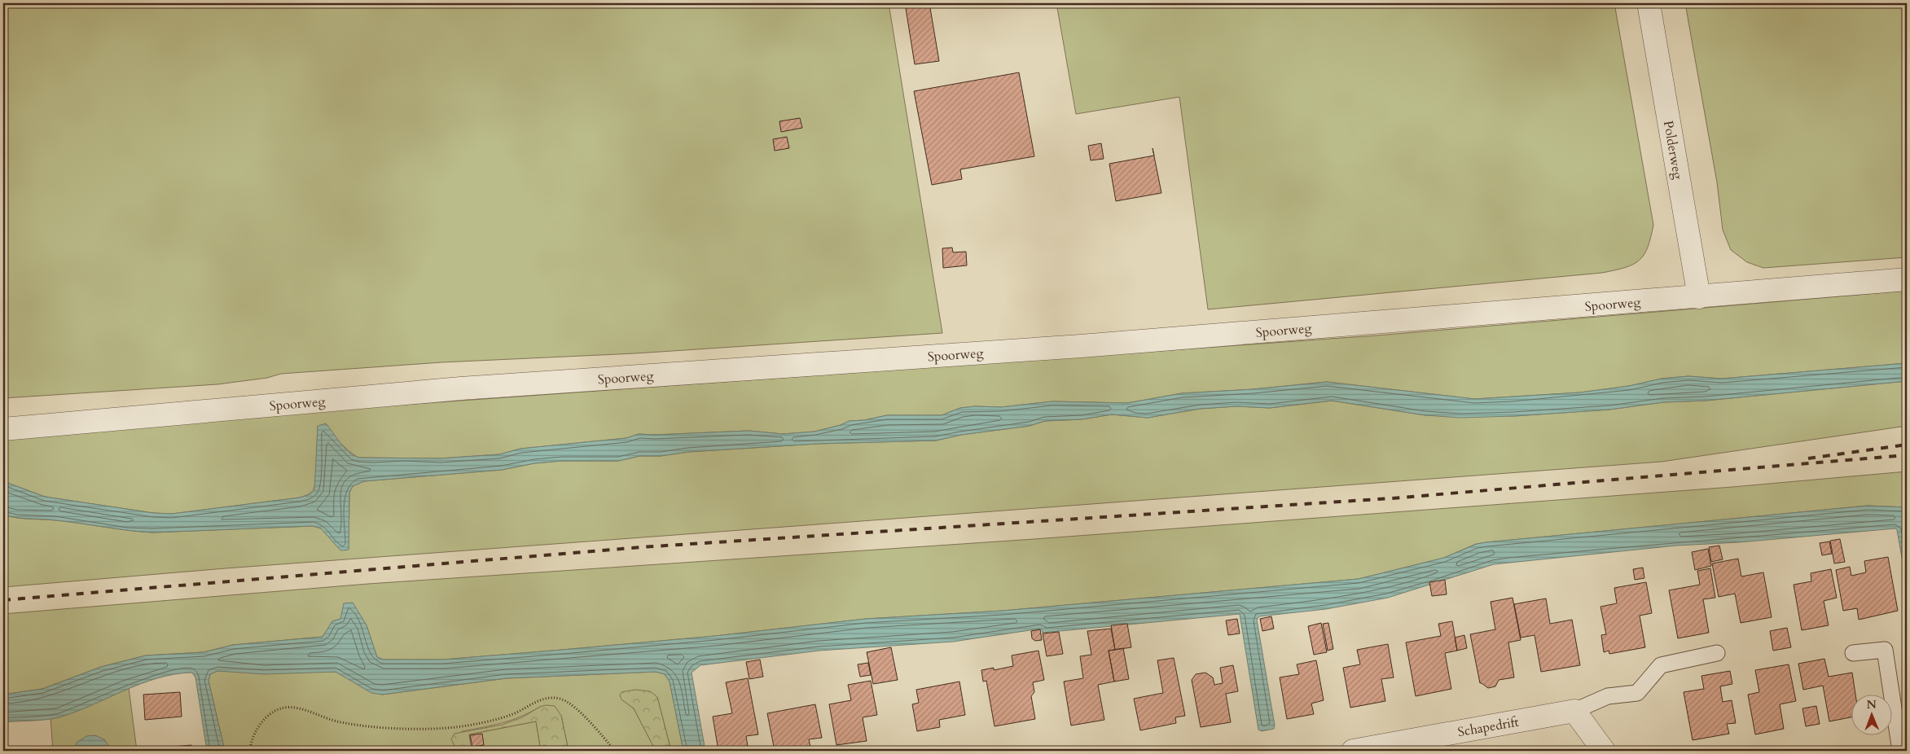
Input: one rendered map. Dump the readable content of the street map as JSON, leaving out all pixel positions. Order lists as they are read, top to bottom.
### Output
{
  "streets": {
    "street": ["Polderweg", "Spoorweg", "Schapedrift"]
  },
  "crossings": [
    ["Polderweg", "Spoorweg"]
  ],
  "north": "top"
}
